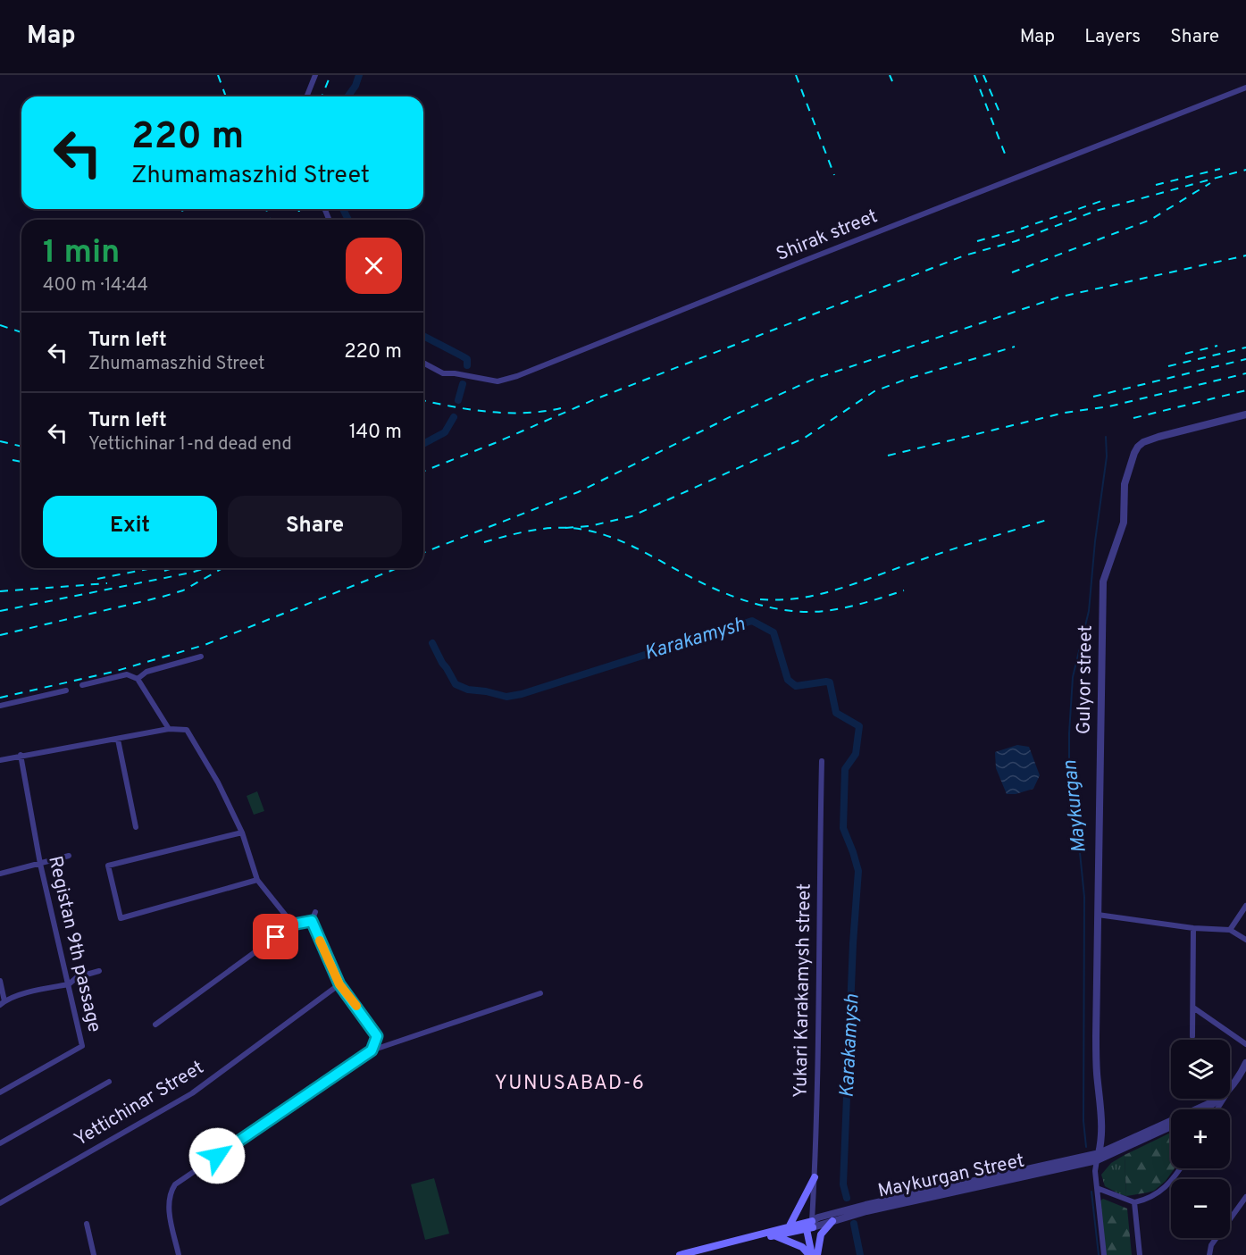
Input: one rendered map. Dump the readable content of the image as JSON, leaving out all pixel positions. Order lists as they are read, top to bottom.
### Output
{
  "streets": {
    "main road": ["Maykurgan Street"],
    "street": [
      "Shirak street",
      "Gulyor street",
      "Registan 9th passage",
      "Yukari Karakamysh street",
      "Yettichinаr Street"
    ]
  },
  "crossings": [
    ["Gulyor street", "Maykurgan Street"],
    ["Yukari Karakamysh street", "Maykurgan Street"]
  ],
  "districts": ["YUNUSABAD-6"],
  "water": ["Karakamysh", "Maykurgan"],
  "page": {
    "header": "Map",
    "nav": ["Map", "Layers", "Share"],
    "turn": ["220 m", "Zhumamaszhid Street"],
    "heading": ["1 min", "400 m · 14:44"],
    "list": [
      {
        "name": "Turn left",
        "note": "Zhumamaszhid Street",
        "value": "220 m"
      },
      {
        "name": "Turn left",
        "note": "Yettichinаr 1-nd dead end",
        "value": "140 m"
      }
    ],
    "buttons": ["Exit", "Share"],
    "map_buttons": ["+", "−"]
  }
}
